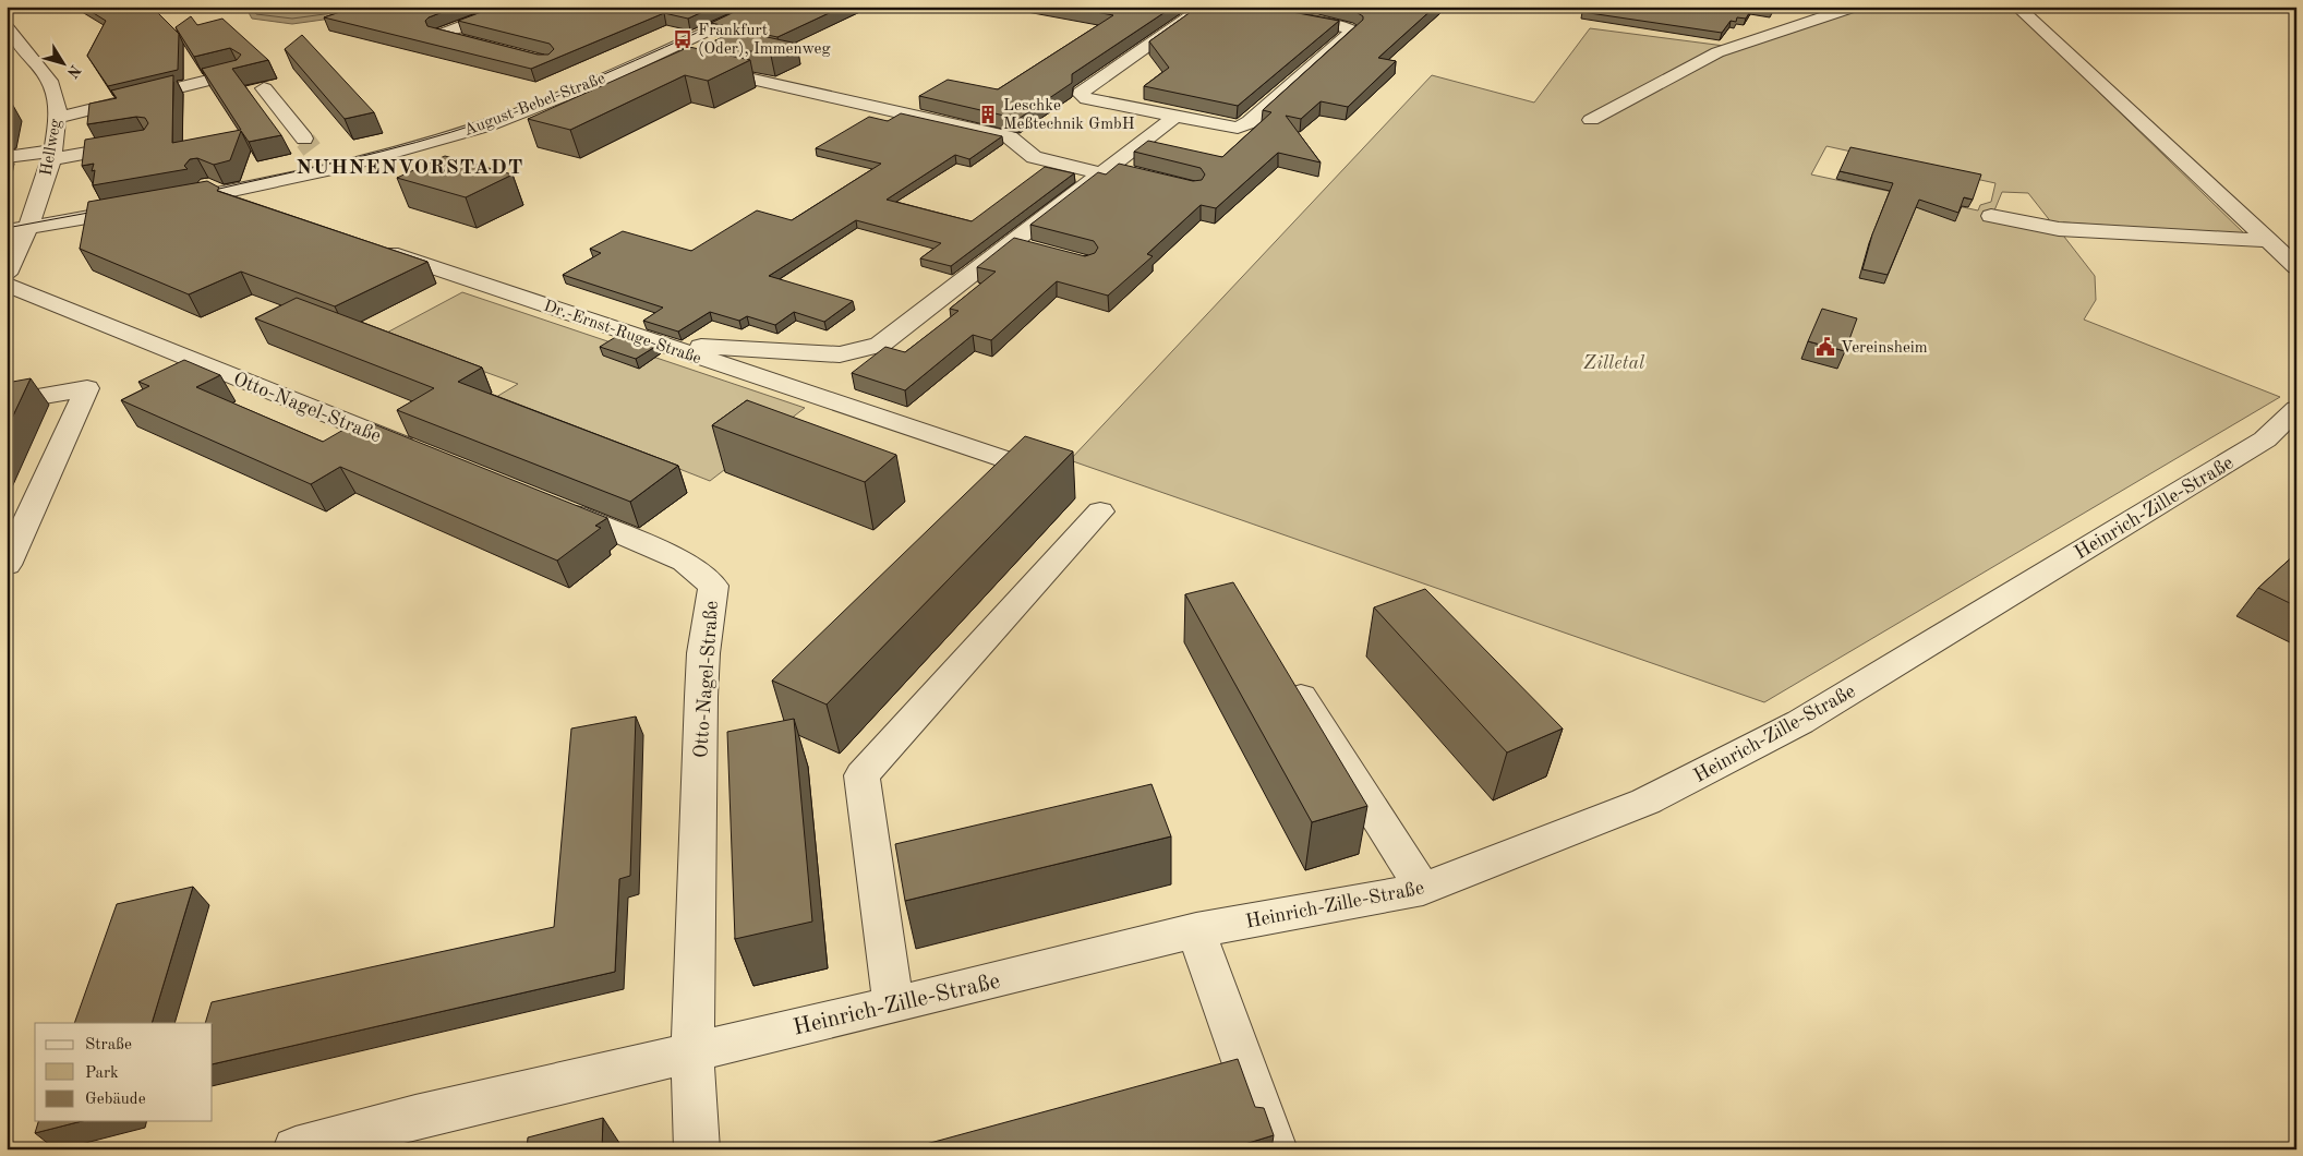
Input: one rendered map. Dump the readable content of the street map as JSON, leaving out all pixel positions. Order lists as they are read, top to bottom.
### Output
{
  "streets": {
    "street": [
      "August-Bebel-Straße",
      "Hellweg",
      "Dr.-Ernst-Ruge-Straße",
      "Otto-Nagel-Straße",
      "Heinrich-Zille-Straße"
    ]
  },
  "crossings": [
    ["Otto-Nagel-Straße", "Heinrich-Zille-Straße"]
  ],
  "districts": ["NUHNENVORSTADT"],
  "parks": ["Zilletal"],
  "places": {
    "bus stop": ["Frankfurt (Oder), Immenweg"],
    "building": ["Leschke Meßtechnik GmbH"],
    "public building": ["Vereinsheim"]
  },
  "legend": ["Straße", "Park", "Gebäude"],
  "north": "bottom right"
}
